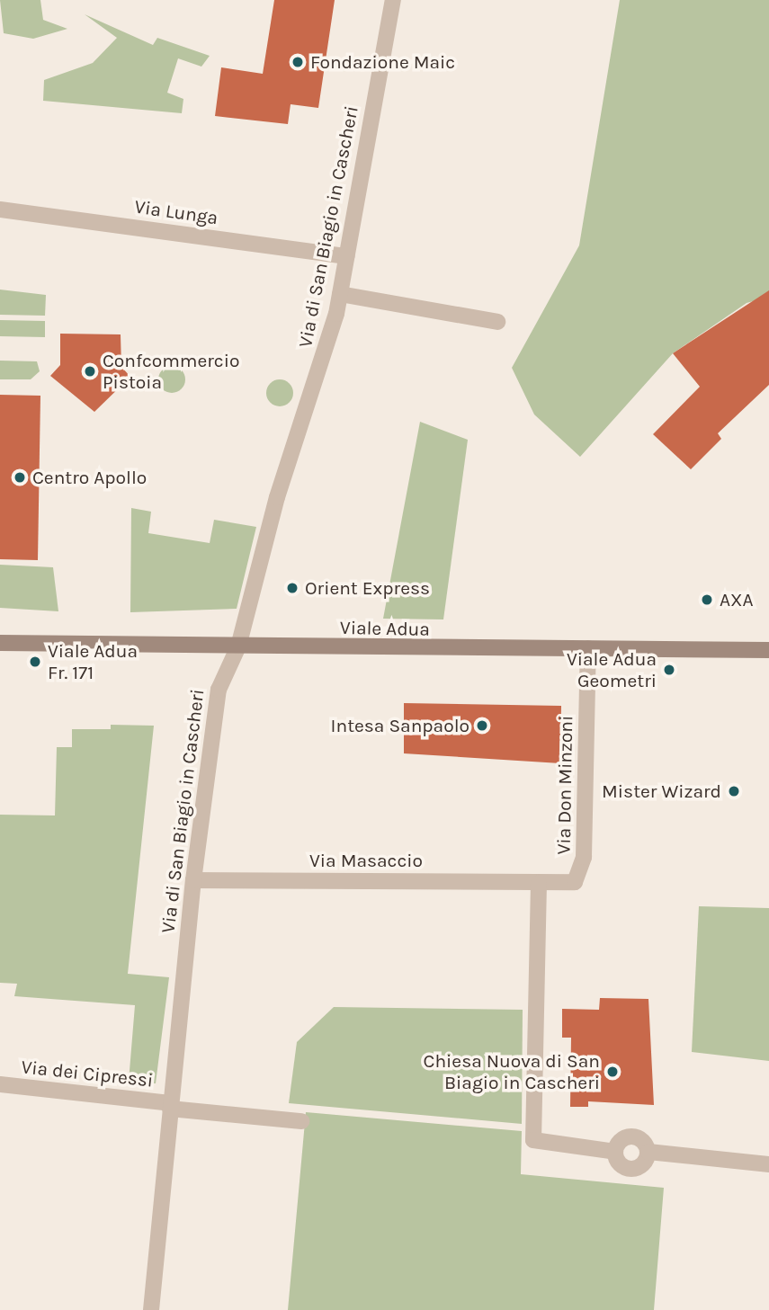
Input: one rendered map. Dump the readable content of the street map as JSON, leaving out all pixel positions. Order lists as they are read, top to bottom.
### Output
{
  "streets": {
    "main road": ["Viale Adua"],
    "street": [
      "Via Lunga",
      "Via di San Biagio in Cascheri",
      "Via Don Minzoni",
      "Via Masaccio",
      "Via dei Cipressi"
    ]
  },
  "crossings": [
    ["Via Lunga", "Via di San Biagio in Cascheri"],
    ["Via di San Biagio in Cascheri", "Viale Adua"],
    ["Via di San Biagio in Cascheri", "Via Masaccio"],
    ["Via di San Biagio in Cascheri", "Via dei Cipressi"],
    ["Viale Adua", "Via Don Minzoni"],
    ["Via Don Minzoni", "Via Masaccio"]
  ],
  "places": [
    "Fondazione Maic",
    "Confcommercio Pistoia",
    "Centro Apollo",
    "Orient Express",
    "AXA",
    "Viale Adua Fr. 171",
    "Viale Adua Geometri",
    "Intesa Sanpaolo",
    "Mister Wizard",
    "Chiesa Nuova di San Biagio in Cascheri"
  ]
}
